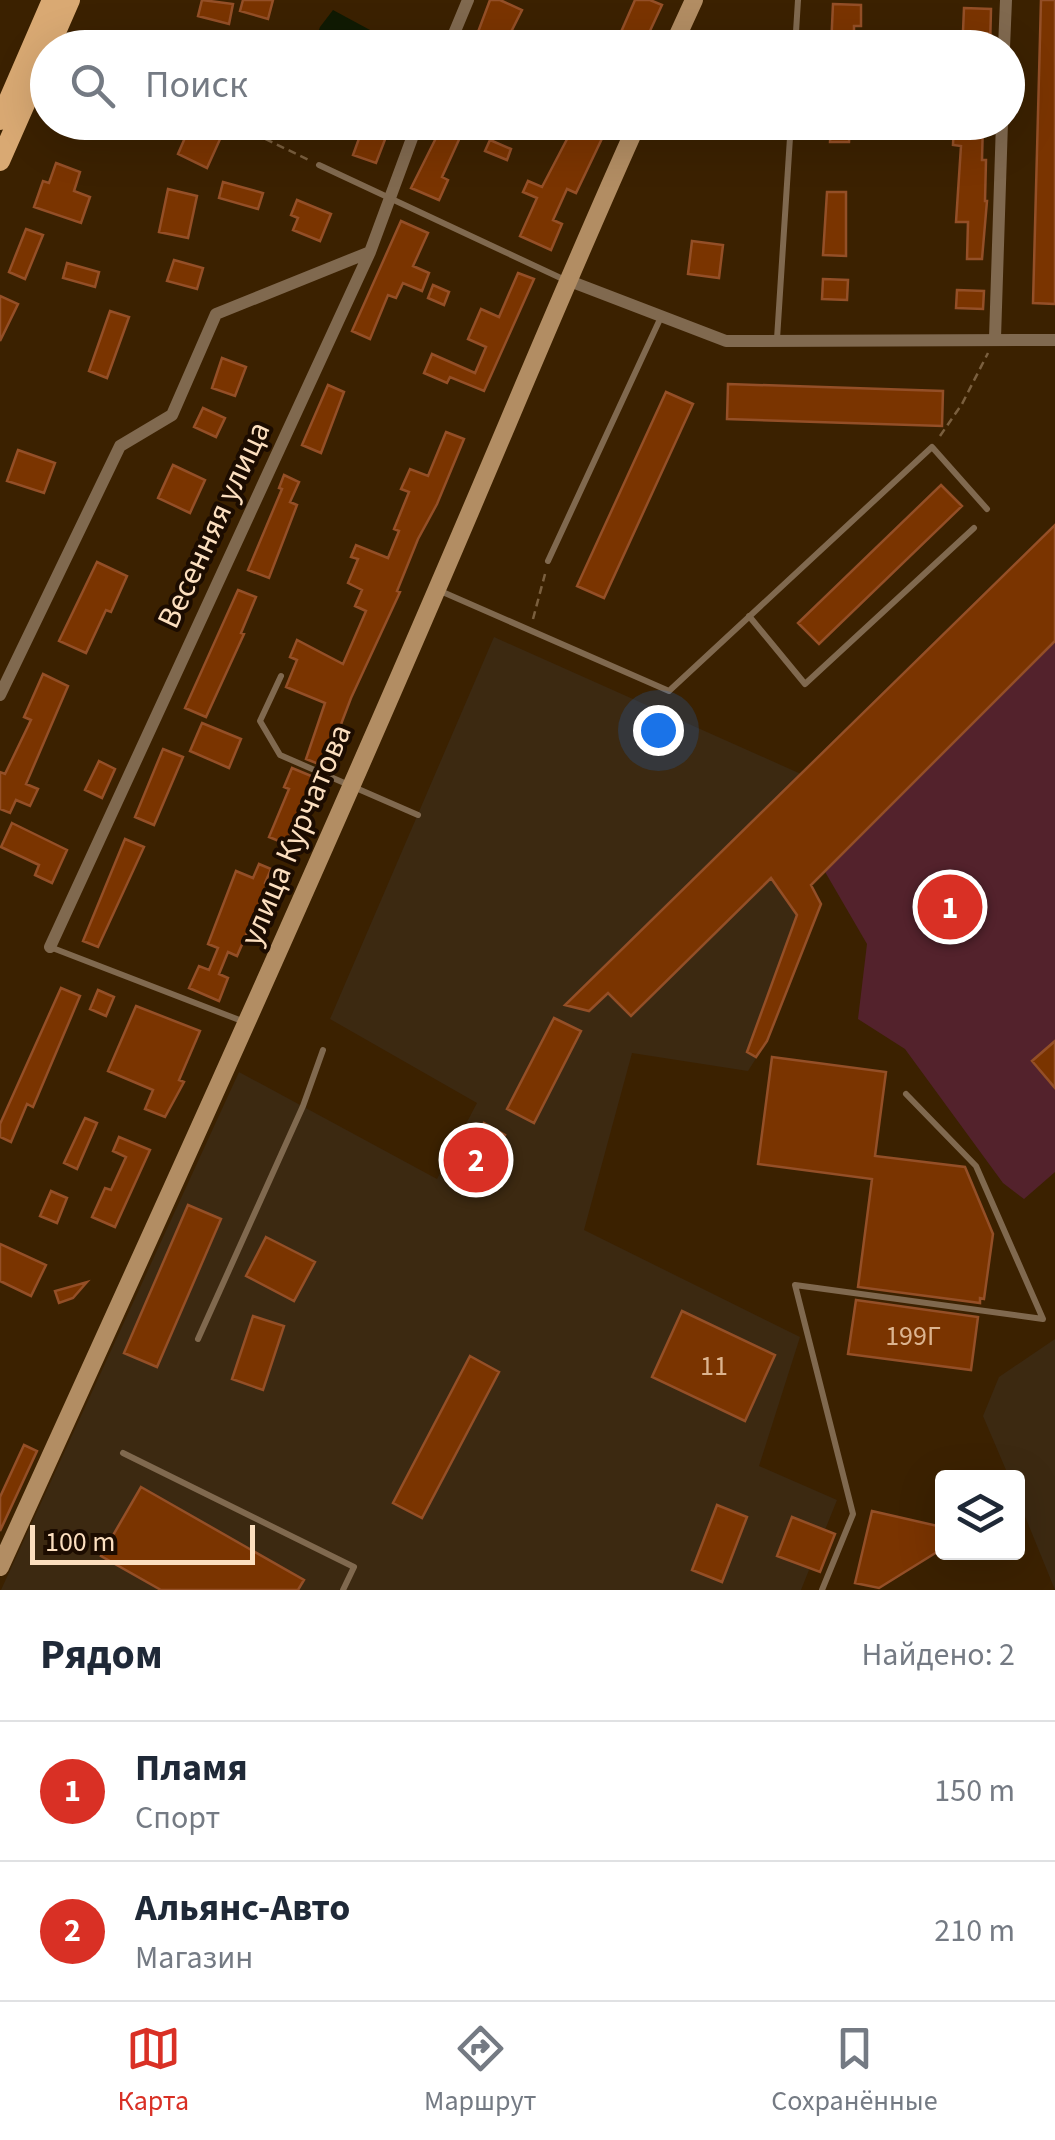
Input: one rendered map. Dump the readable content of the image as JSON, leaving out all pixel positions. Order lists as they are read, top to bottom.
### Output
{
  "streets": {
    "street": ["Весенняя улица", "улица Курчатова"]
  },
  "house_numbers": ["199Г", "11"],
  "scale_bar": "100 m",
  "page": {
    "search": "Поиск",
    "pins": ["1", "2"],
    "scale": "100 m",
    "heading": ["Рядом", "Найдено: 2"],
    "list": [
      {
        "mark": "1",
        "name": "Пламя",
        "note": "Спорт",
        "value": "150 m"
      },
      {
        "mark": "2",
        "name": "Альянс-Авто",
        "note": "Магазин",
        "value": "210 m"
      }
    ],
    "nav": ["Карта", "Маршрут", "Сохранённые"]
  }
}
